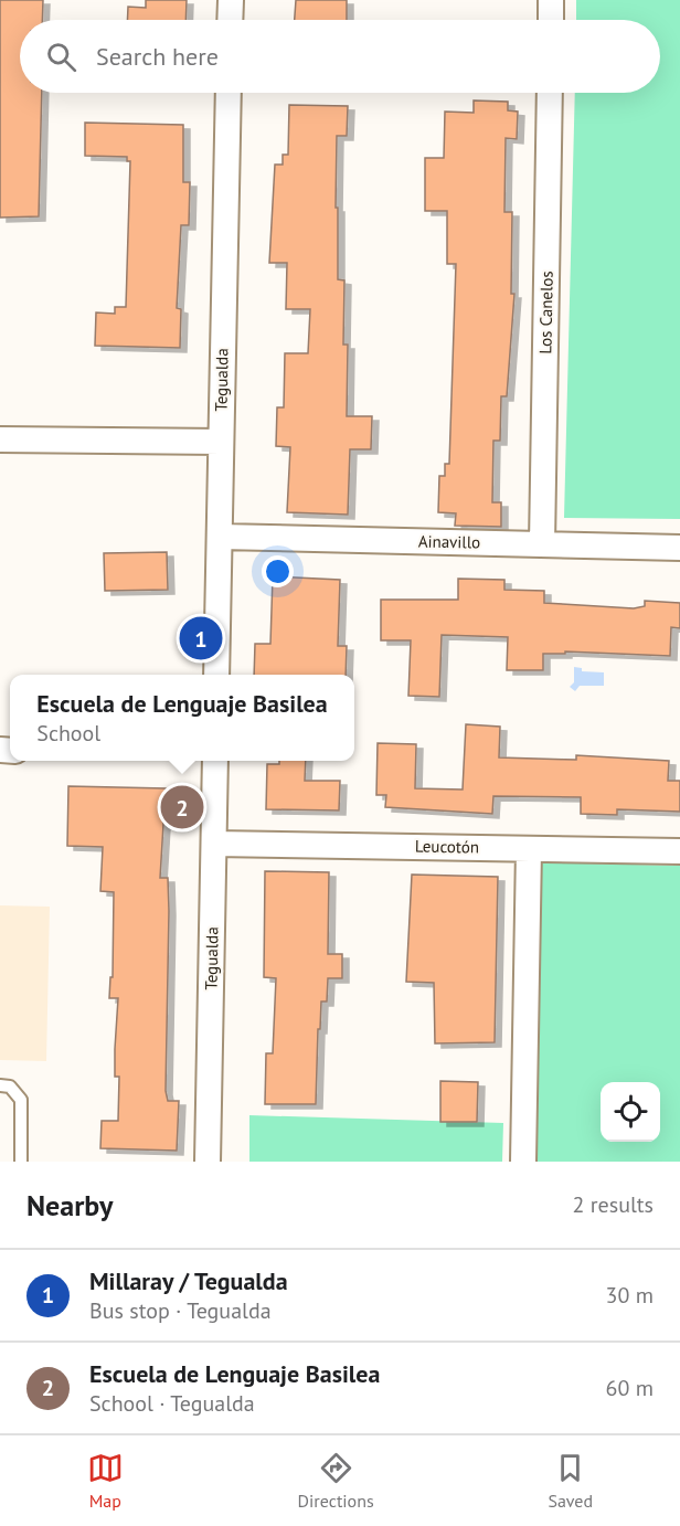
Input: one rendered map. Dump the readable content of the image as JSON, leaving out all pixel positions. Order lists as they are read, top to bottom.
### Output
{
  "streets": {
    "street": [
      "Los Canelos",
      "Tegualda",
      "Ainavillo",
      "Leucotón"
    ]
  },
  "crossings": [
    ["Los Canelos", "Ainavillo"],
    ["Tegualda", "Ainavillo"],
    ["Tegualda", "Leucotón"]
  ],
  "page": {
    "search": "Search here",
    "pins": ["1", "2"],
    "popup": ["Escuela de Lenguaje Basilea", "School"],
    "heading": ["Nearby", "2 results"],
    "list": [
      {
        "mark": "1",
        "name": "Millaray / Tegualda",
        "note": "Bus stop · Tegualda",
        "value": "30 m"
      },
      {
        "mark": "2",
        "name": "Escuela de Lenguaje Basilea",
        "note": "School · Tegualda",
        "value": "60 m"
      }
    ],
    "nav": ["Map", "Directions", "Saved"]
  }
}
